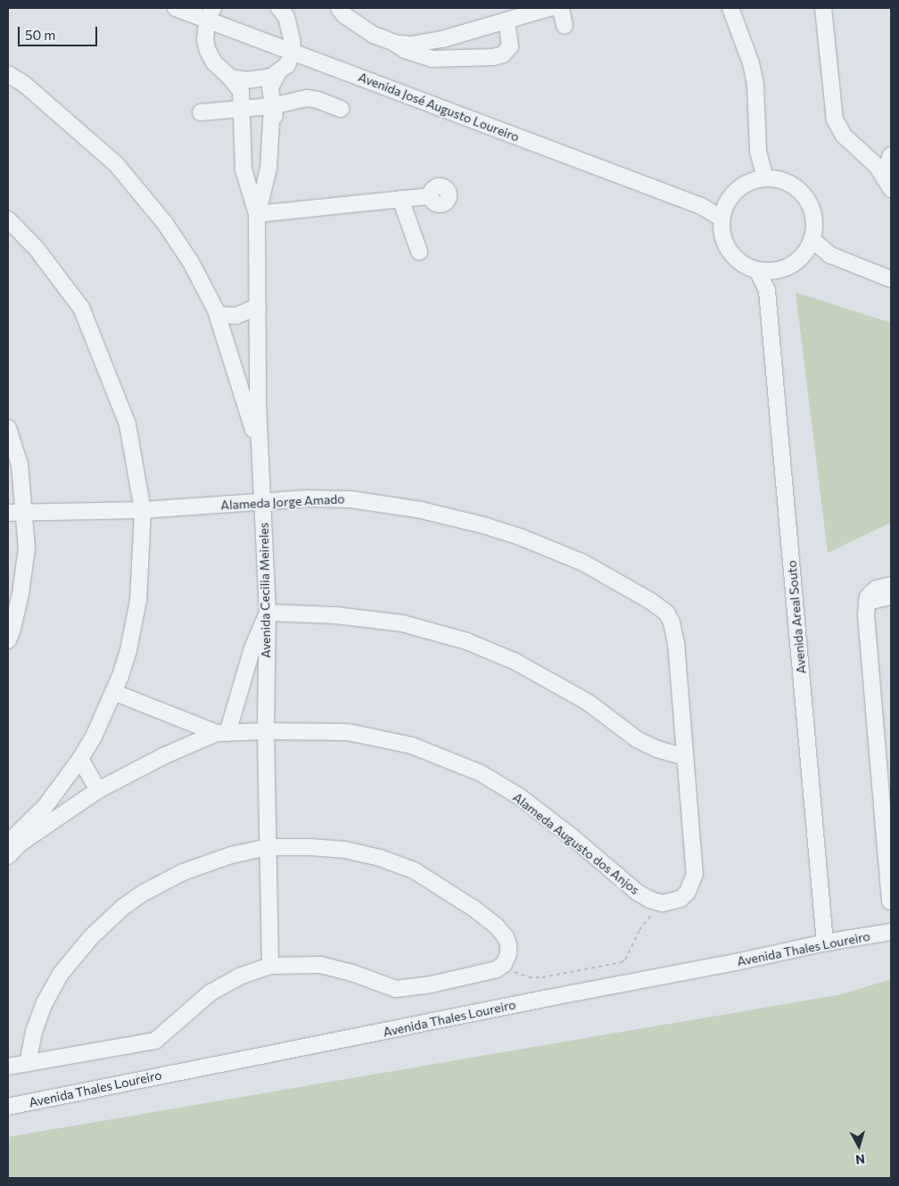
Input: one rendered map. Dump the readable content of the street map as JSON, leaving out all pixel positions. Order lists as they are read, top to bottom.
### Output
{
  "streets": {
    "street": [
      "Avenida José Augusto Loureiro",
      "Alameda Jorge Amado",
      "Avenida Cecilia Meireles",
      "Avenida Areal Souto",
      "Alameda Augusto dos Anjos",
      "Avenida Thales Loureiro"
    ]
  },
  "crossings": [
    ["Avenida José Augusto Loureiro", "Avenida Areal Souto"],
    ["Alameda Jorge Amado", "Avenida Cecilia Meireles"],
    ["Avenida Cecilia Meireles", "Alameda Augusto dos Anjos"],
    ["Avenida Areal Souto", "Avenida Thales Loureiro"]
  ],
  "scale_bar": "50 m",
  "north": "bottom"
}
